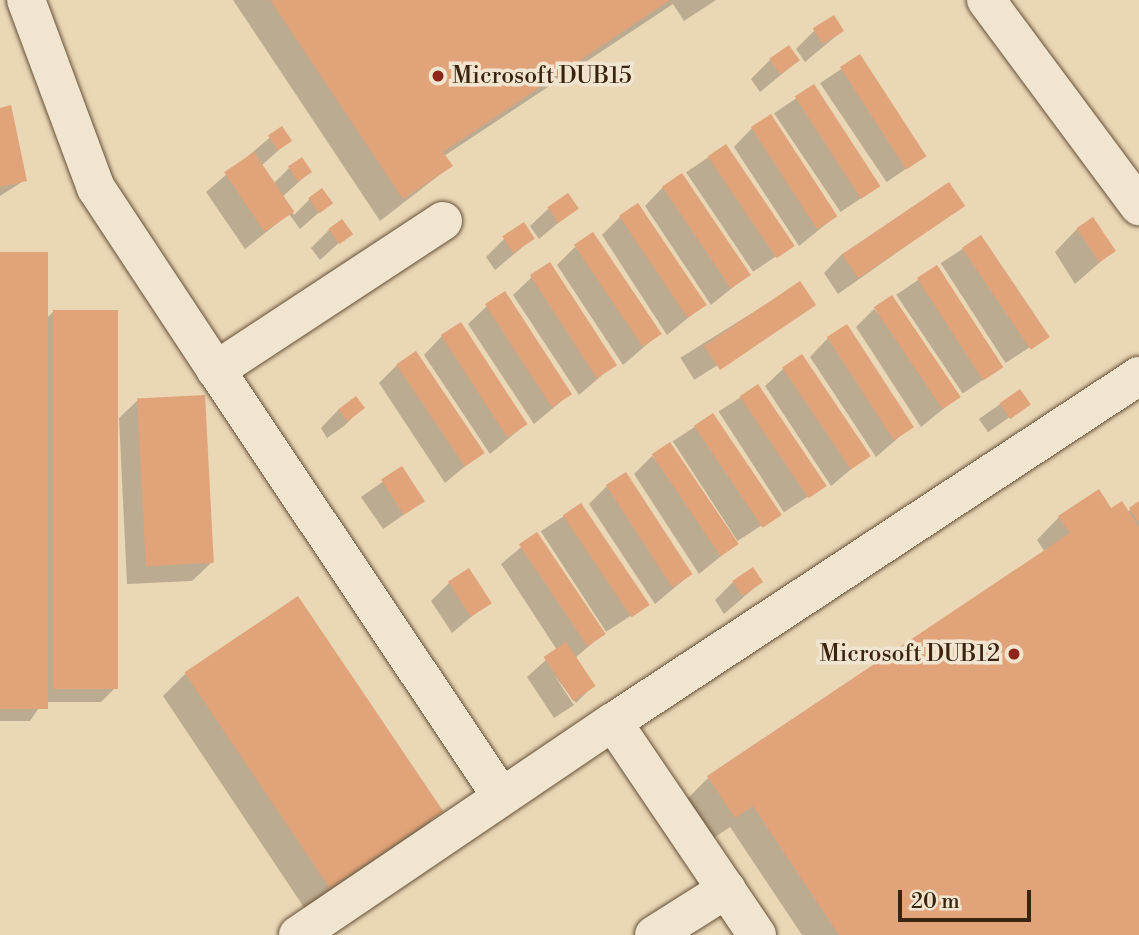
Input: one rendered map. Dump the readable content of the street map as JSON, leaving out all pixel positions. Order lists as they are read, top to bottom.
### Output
{
  "places": ["Microsoft DUB15", "Microsoft DUB12"],
  "scale_bar": "20 m"
}
